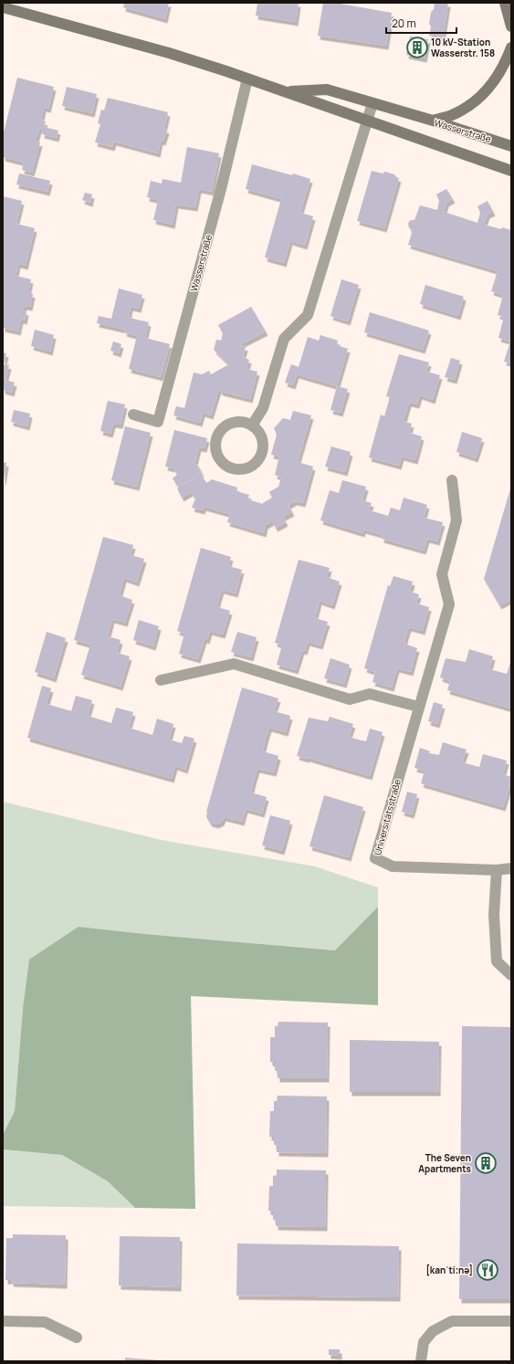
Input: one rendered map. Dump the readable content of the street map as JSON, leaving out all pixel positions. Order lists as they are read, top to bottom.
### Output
{
  "streets": {
    "main road": ["Wasserstraße"],
    "street": ["Universitätsstraße"]
  },
  "places": {
    "building": ["10 kV-Station Wasserstr. 158", "The Seven Apartments"],
    "restaurant": ["[kanˈtiːnə]"]
  },
  "scale_bar": "20 m"
}
